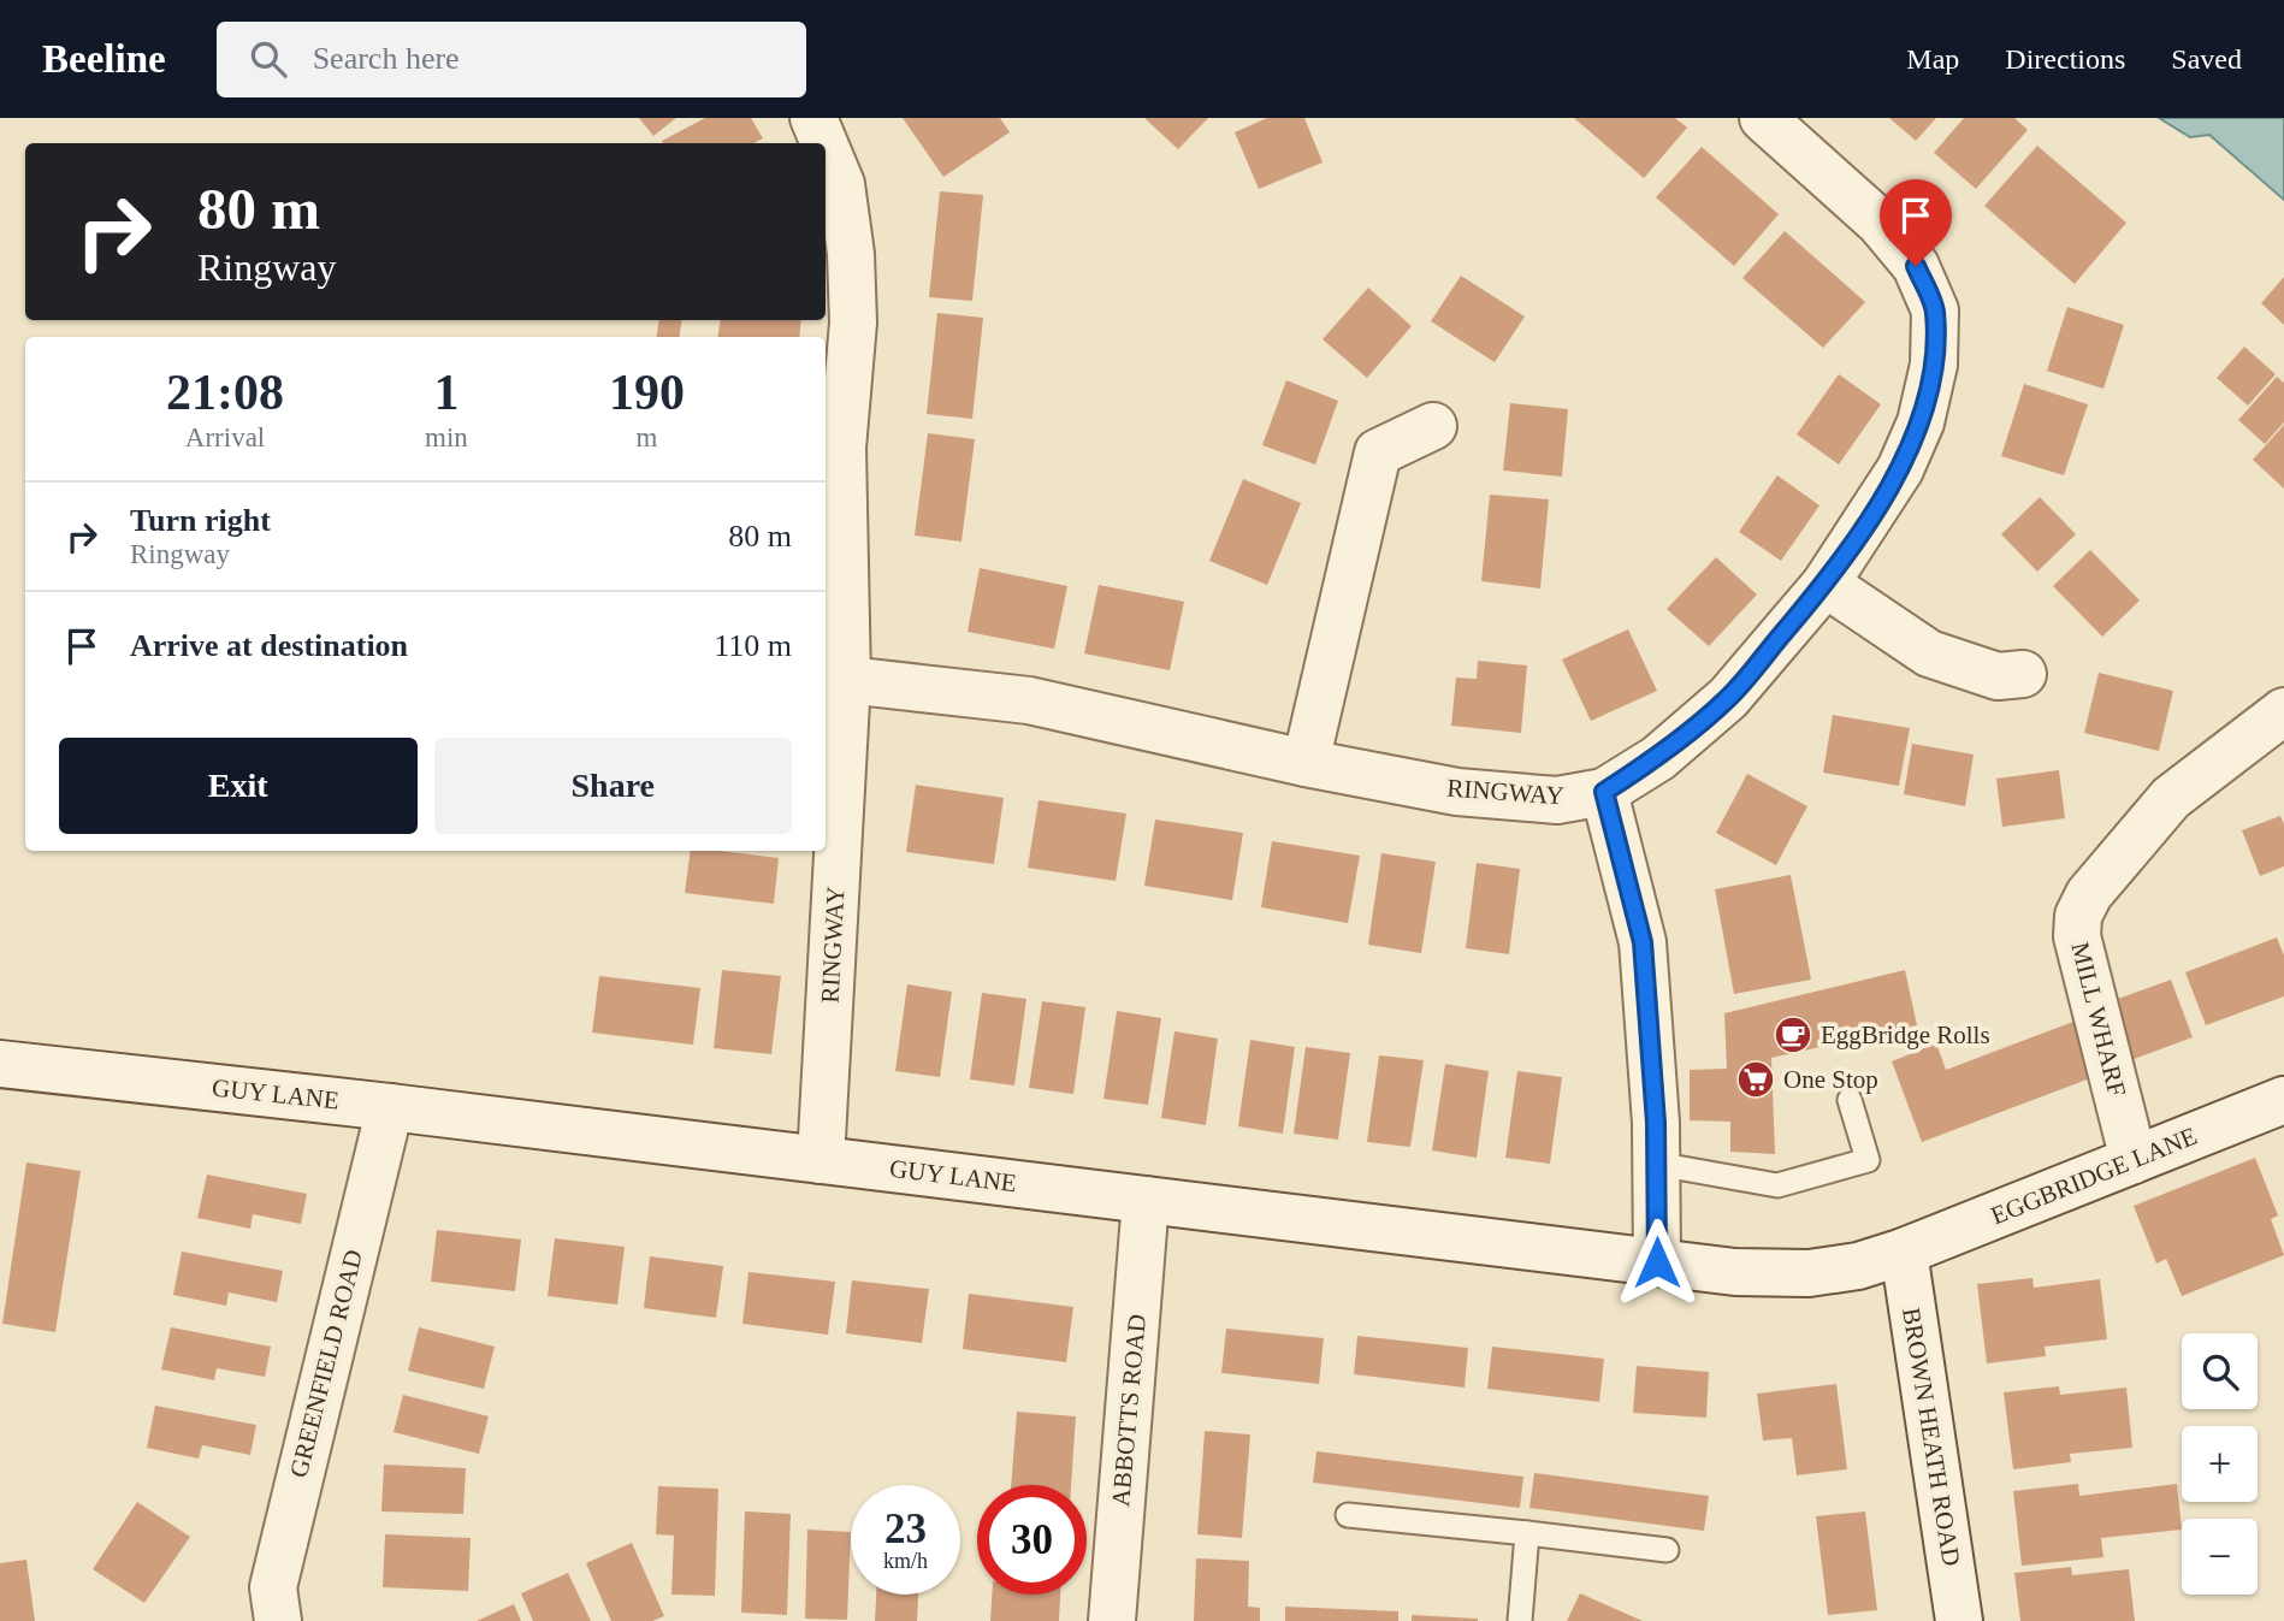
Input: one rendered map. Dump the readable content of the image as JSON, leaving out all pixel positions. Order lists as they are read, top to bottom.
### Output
{
  "streets": {
    "street": [
      "RINGWAY",
      "MILL WHARF",
      "GUY LANE",
      "EGGBRIDGE LANE",
      "GREENFIELD ROAD",
      "ABBOTTS ROAD",
      "BROWN HEATH ROAD"
    ]
  },
  "crossings": [
    ["RINGWAY", "GUY LANE"],
    ["MILL WHARF", "EGGBRIDGE LANE"],
    ["GUY LANE", "EGGBRIDGE LANE"],
    ["GUY LANE", "GREENFIELD ROAD"],
    ["GUY LANE", "ABBOTTS ROAD"],
    ["GUY LANE", "BROWN HEATH ROAD"],
    ["EGGBRIDGE LANE", "BROWN HEATH ROAD"]
  ],
  "places": {
    "cafe": ["EggBridge Rolls"],
    "supermarket": ["One Stop"]
  },
  "page": {
    "header": "Beeline",
    "search": "Search here",
    "nav": ["Map", "Directions", "Saved"],
    "turn": ["80 m", "Ringway"],
    "eta": [
      "21:08",
      "Arrival",
      "1",
      "min",
      "190",
      "m"
    ],
    "list": [
      {
        "name": "Turn right",
        "note": "Ringway",
        "value": "80 m"
      },
      {
        "name": "Arrive at destination",
        "value": "110 m"
      }
    ],
    "buttons": ["Exit", "Share"],
    "map_buttons": ["+", "−"],
    "speed": "23 km/h",
    "limit": "30"
  }
}
